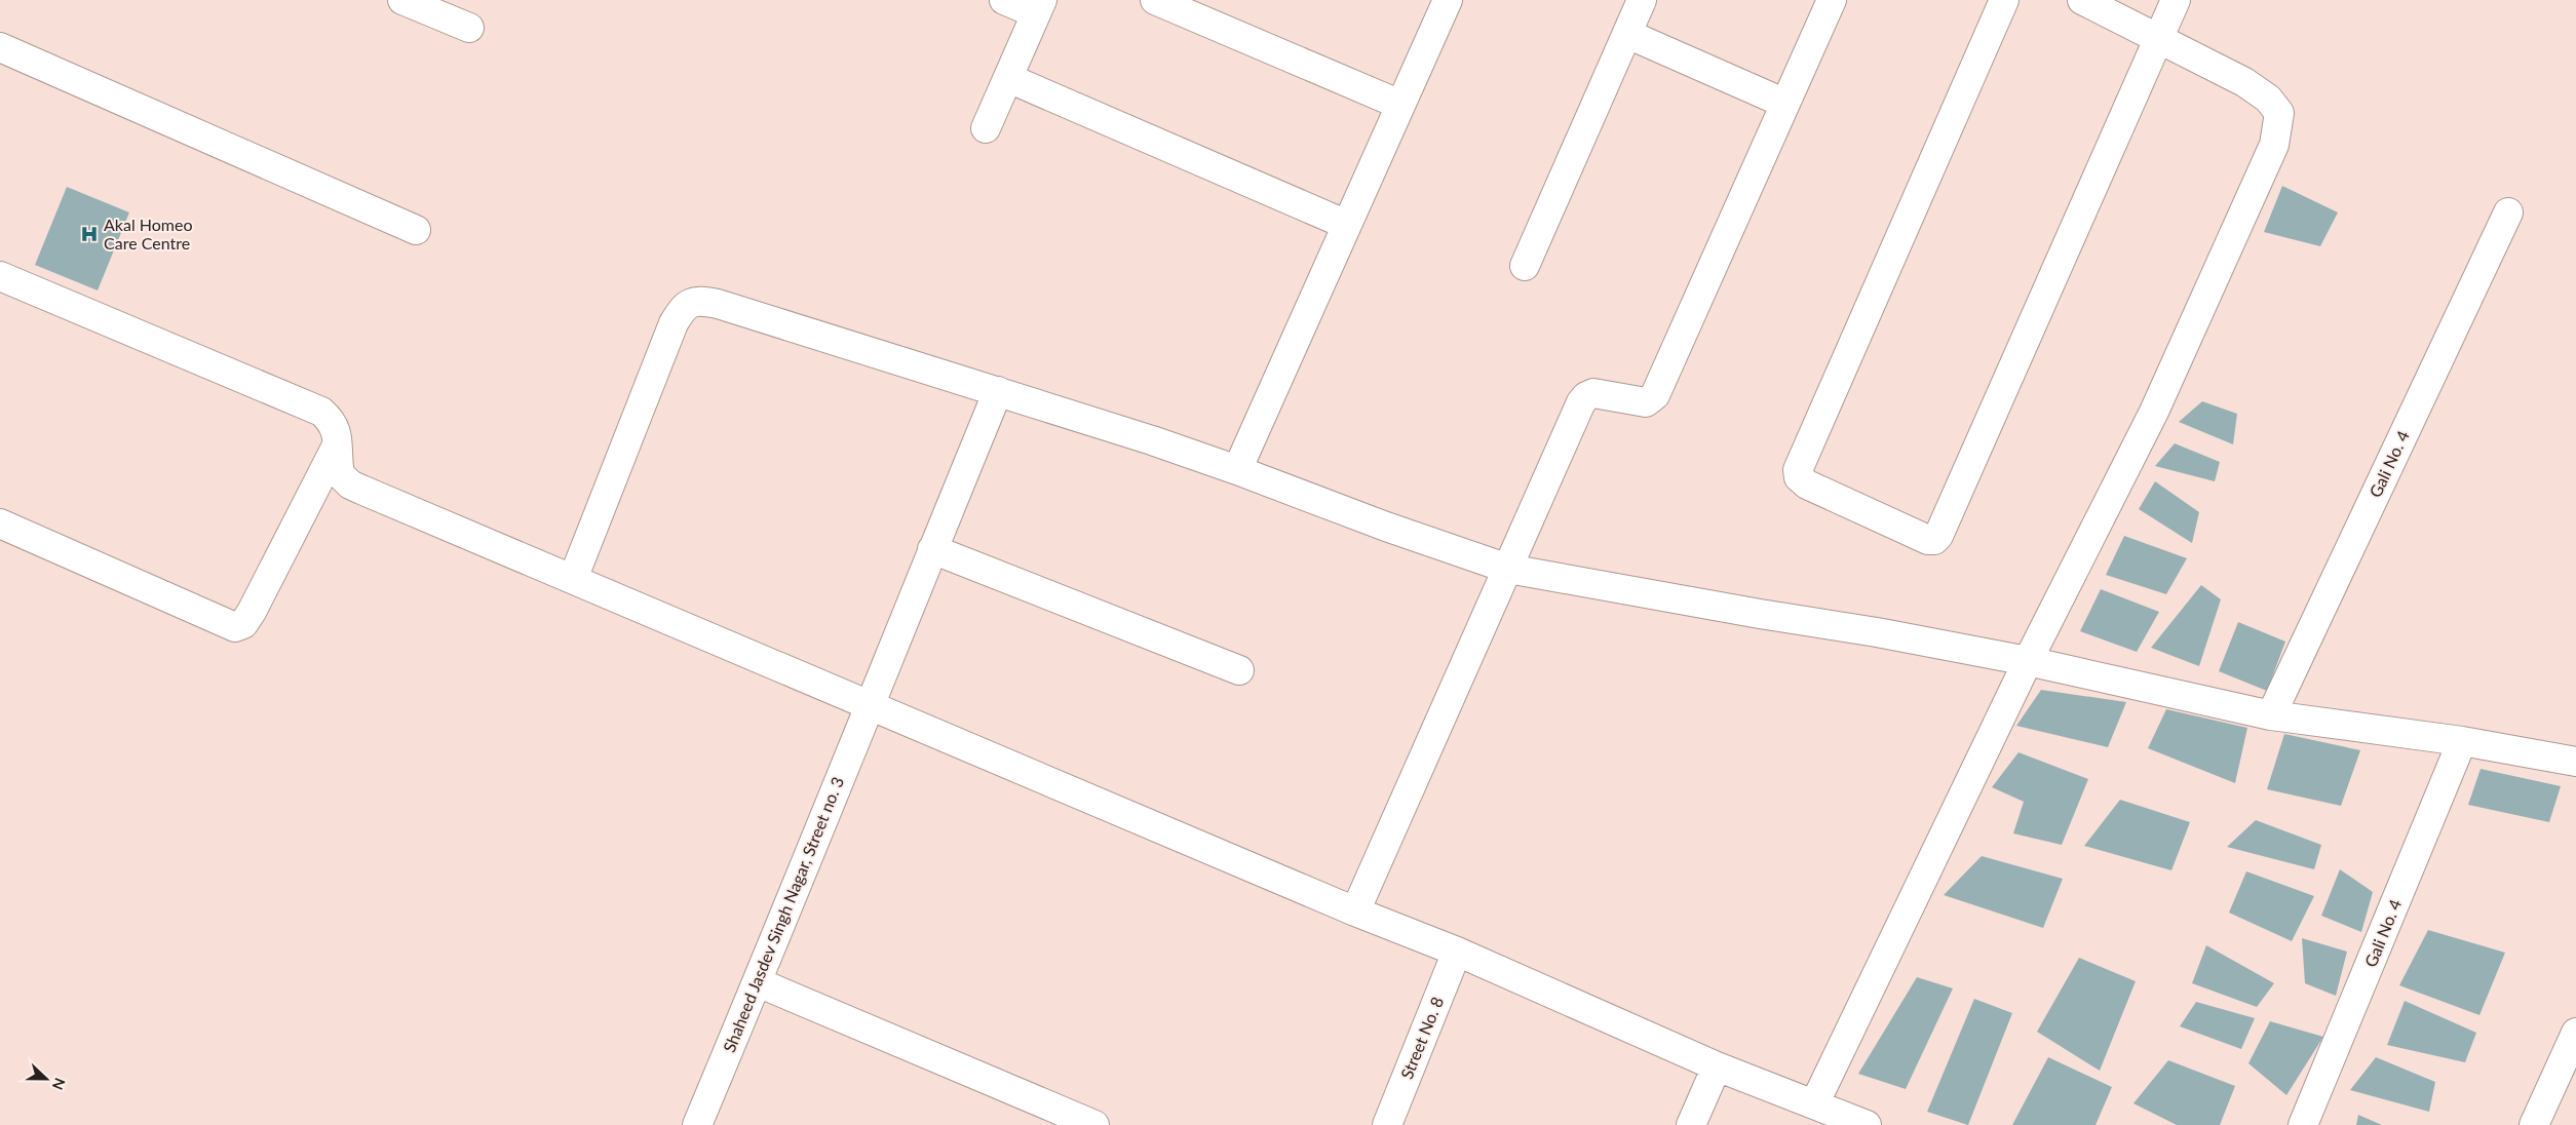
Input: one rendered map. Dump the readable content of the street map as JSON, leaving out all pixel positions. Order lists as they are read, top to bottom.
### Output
{
  "streets": {
    "street": ["Gali No. 4", "Shaheed Jasdev Singh Nagar, Street no. 3", "Street No. 8"]
  },
  "places": {
    "hospital": ["Akal Homeo Care Centre"]
  },
  "north": "right"
}
